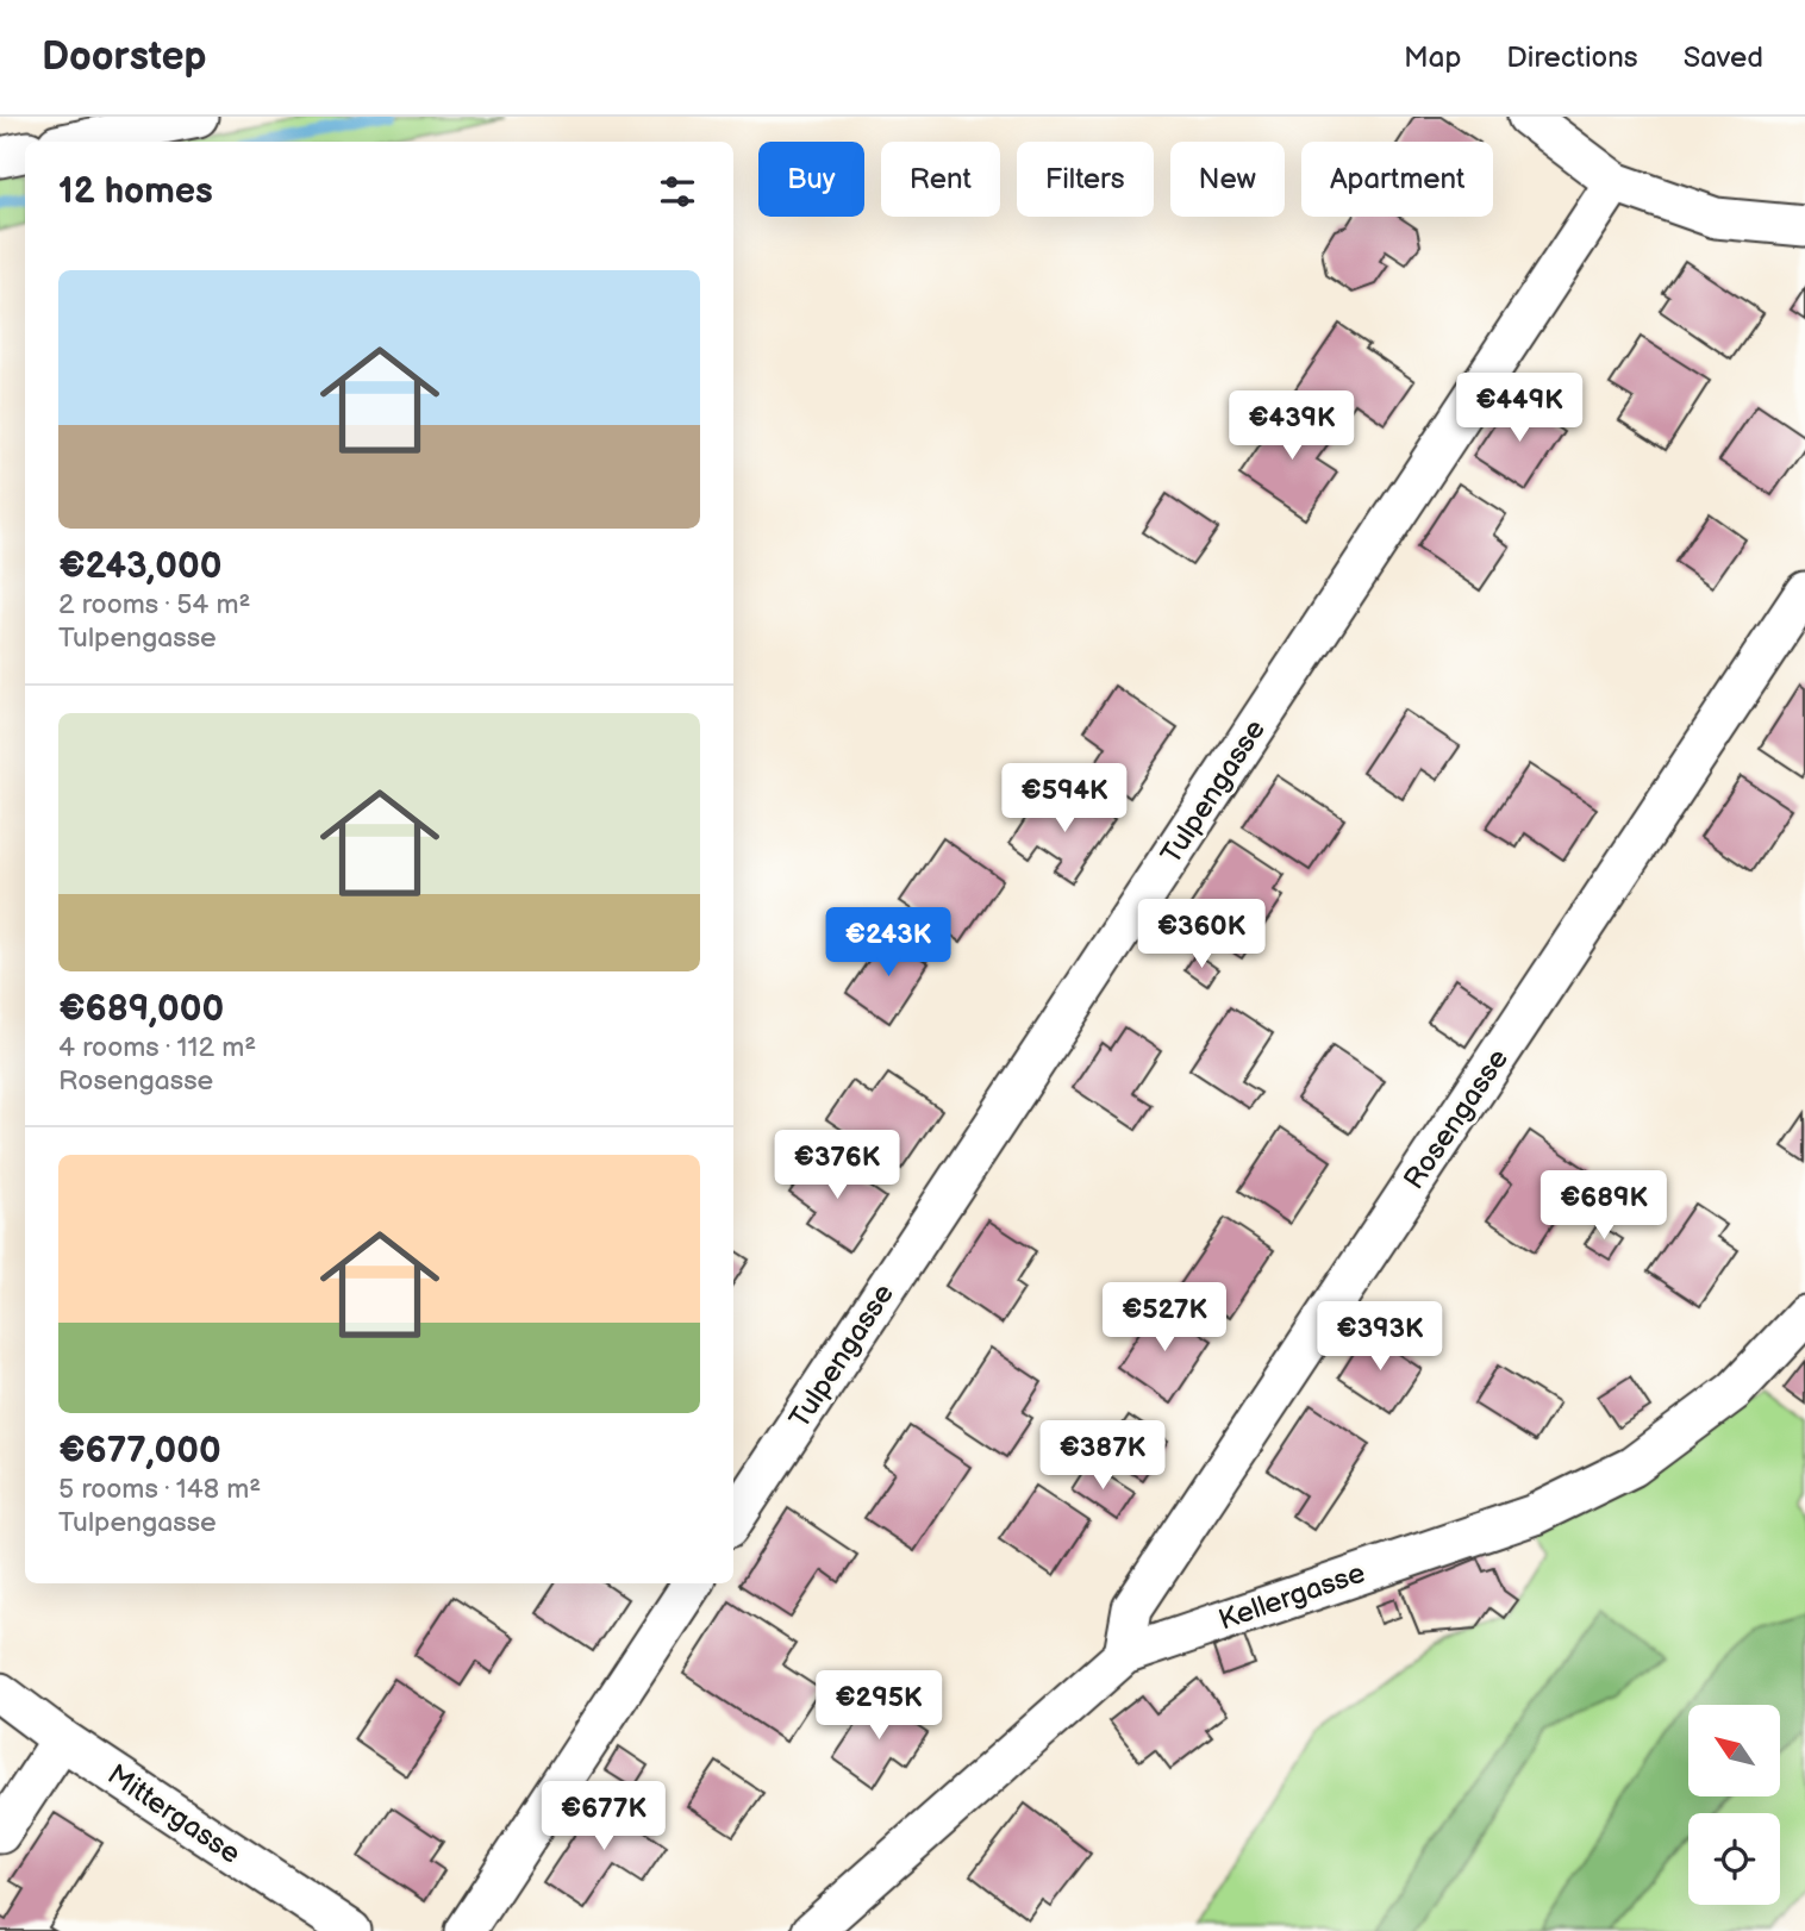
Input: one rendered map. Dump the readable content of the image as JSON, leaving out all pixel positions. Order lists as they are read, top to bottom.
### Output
{
  "streets": {
    "street": [
      "Tulpengasse",
      "Rosengasse",
      "Kellergasse",
      "Mittergasse"
    ]
  },
  "crossings": [
    ["Rosengasse", "Kellergasse"]
  ],
  "north": "top left",
  "page": {
    "header": "Doorstep",
    "nav": ["Map", "Directions", "Saved"],
    "chip": [
      "Buy",
      "Rent",
      "Filters",
      "New",
      "Apartment"
    ],
    "heading": "12 homes",
    "list": [
      {
        "name": "€243,000",
        "note": "2 rooms · 54 m² · Tulpengasse"
      },
      {
        "name": "€689,000",
        "note": "4 rooms · 112 m² · Rosengasse"
      },
      {
        "name": "€677,000",
        "note": "5 rooms · 148 m² · Tulpengasse"
      }
    ],
    "price": [
      "€449K",
      "€439K",
      "€594K",
      "€360K",
      "€243K",
      "€376K",
      "€689K",
      "€527K",
      "€393K",
      "€387K",
      "€295K",
      "€677K"
    ]
  }
}
